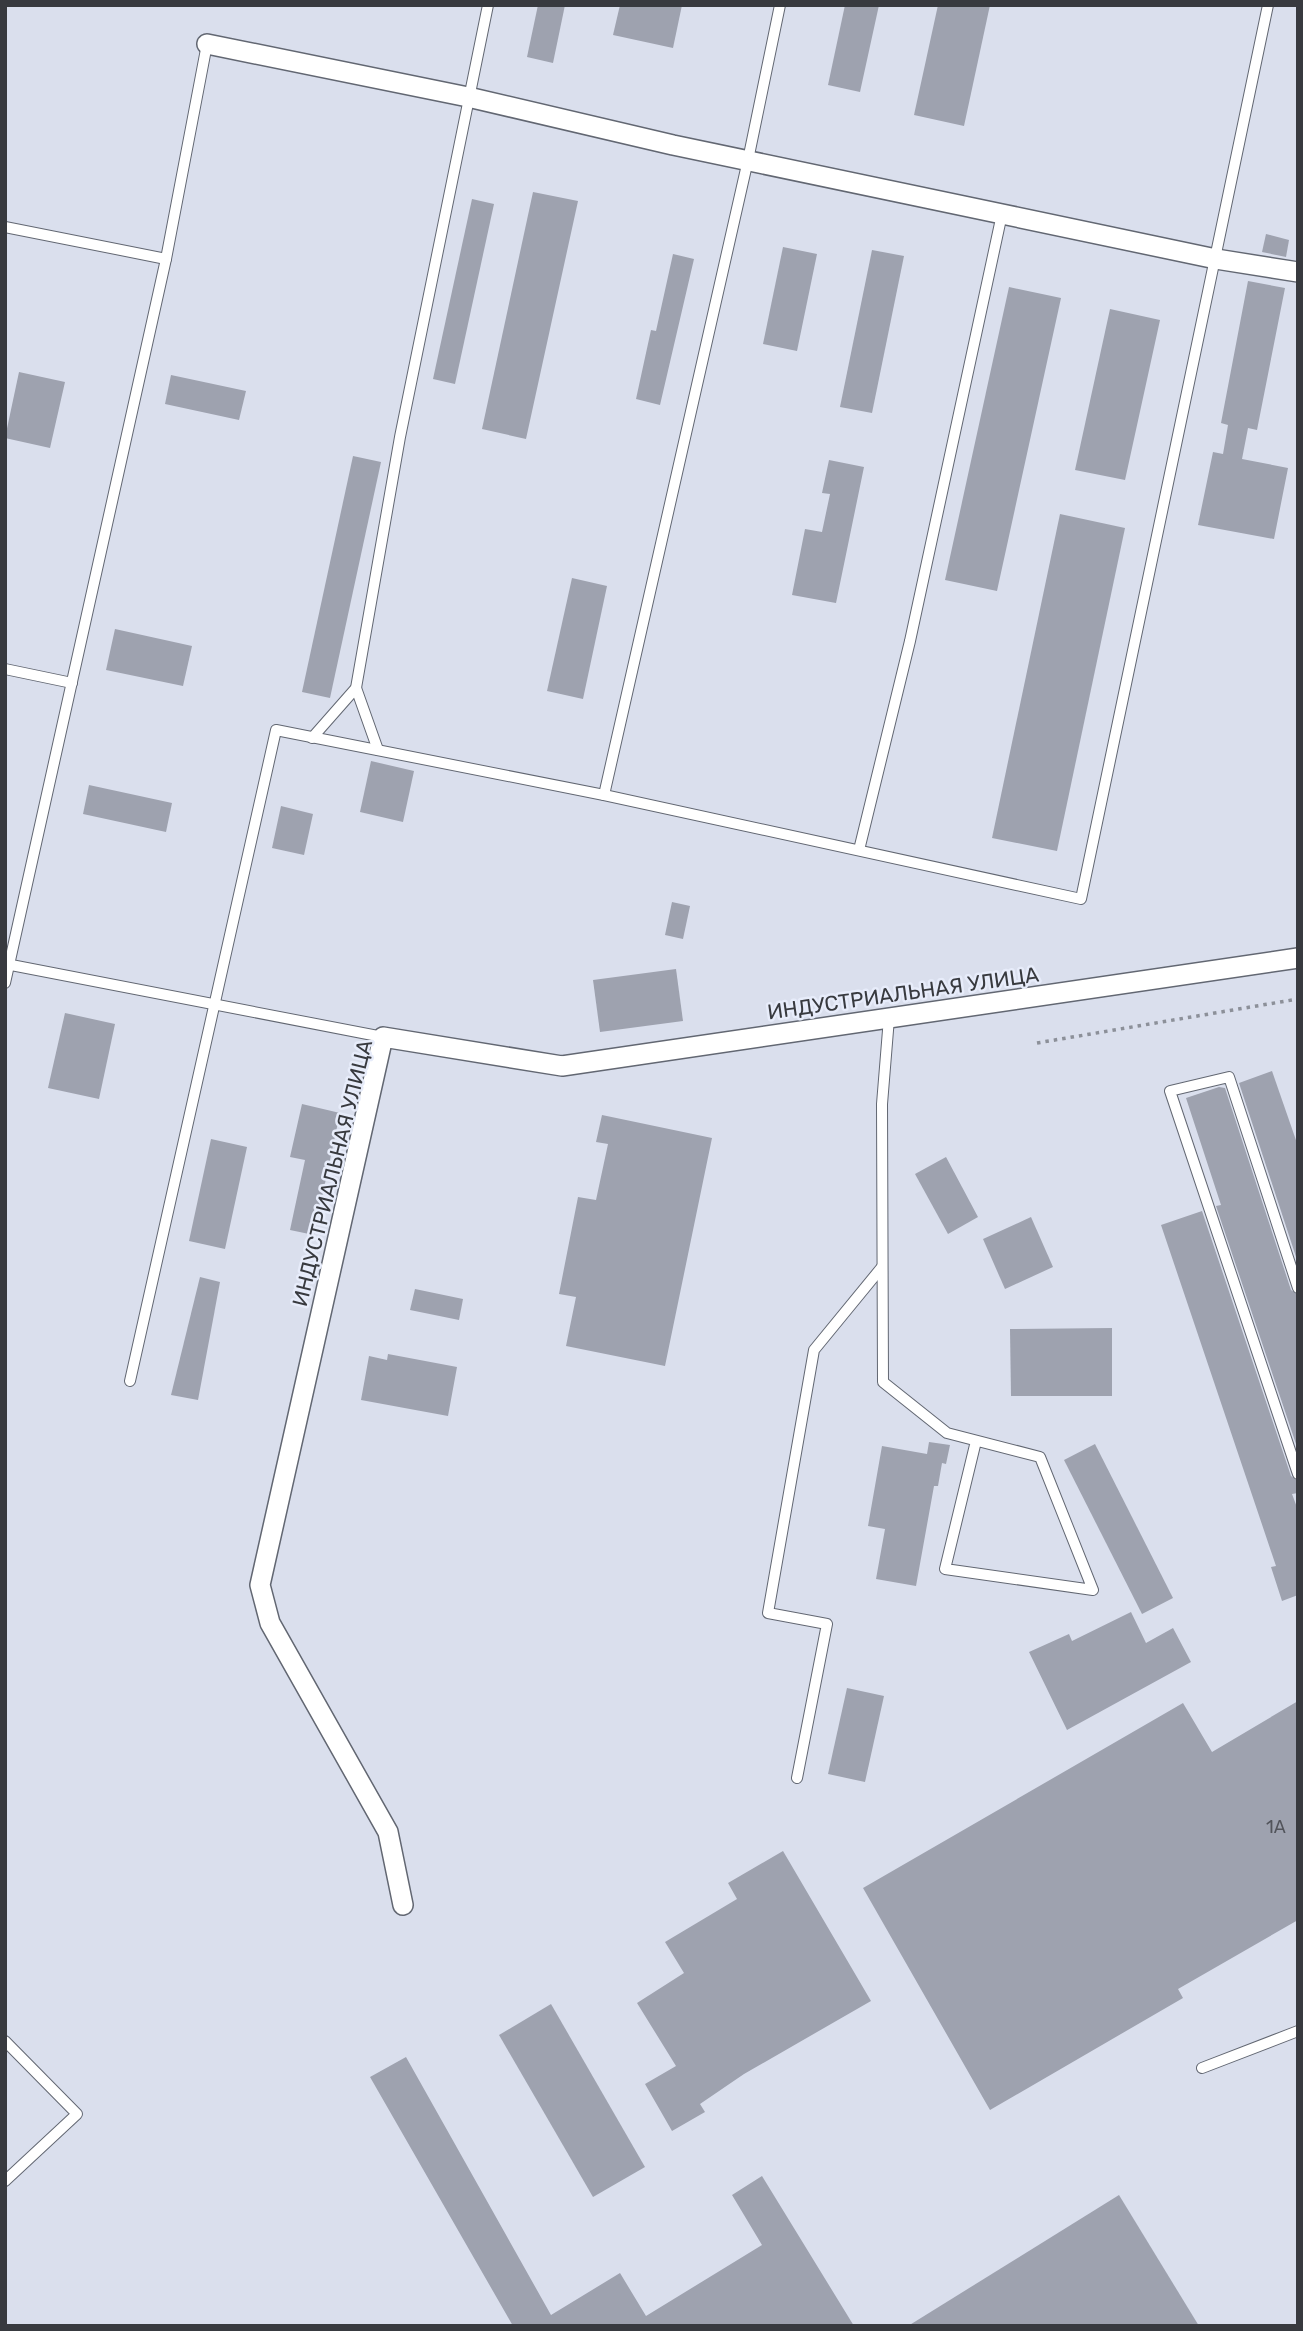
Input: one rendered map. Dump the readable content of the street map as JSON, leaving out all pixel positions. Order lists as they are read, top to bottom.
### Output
{
  "streets": {
    "street": ["ИНДУСТРИАЛЬНАЯ УЛИЦА"]
  },
  "house_numbers": ["1А"]
}
